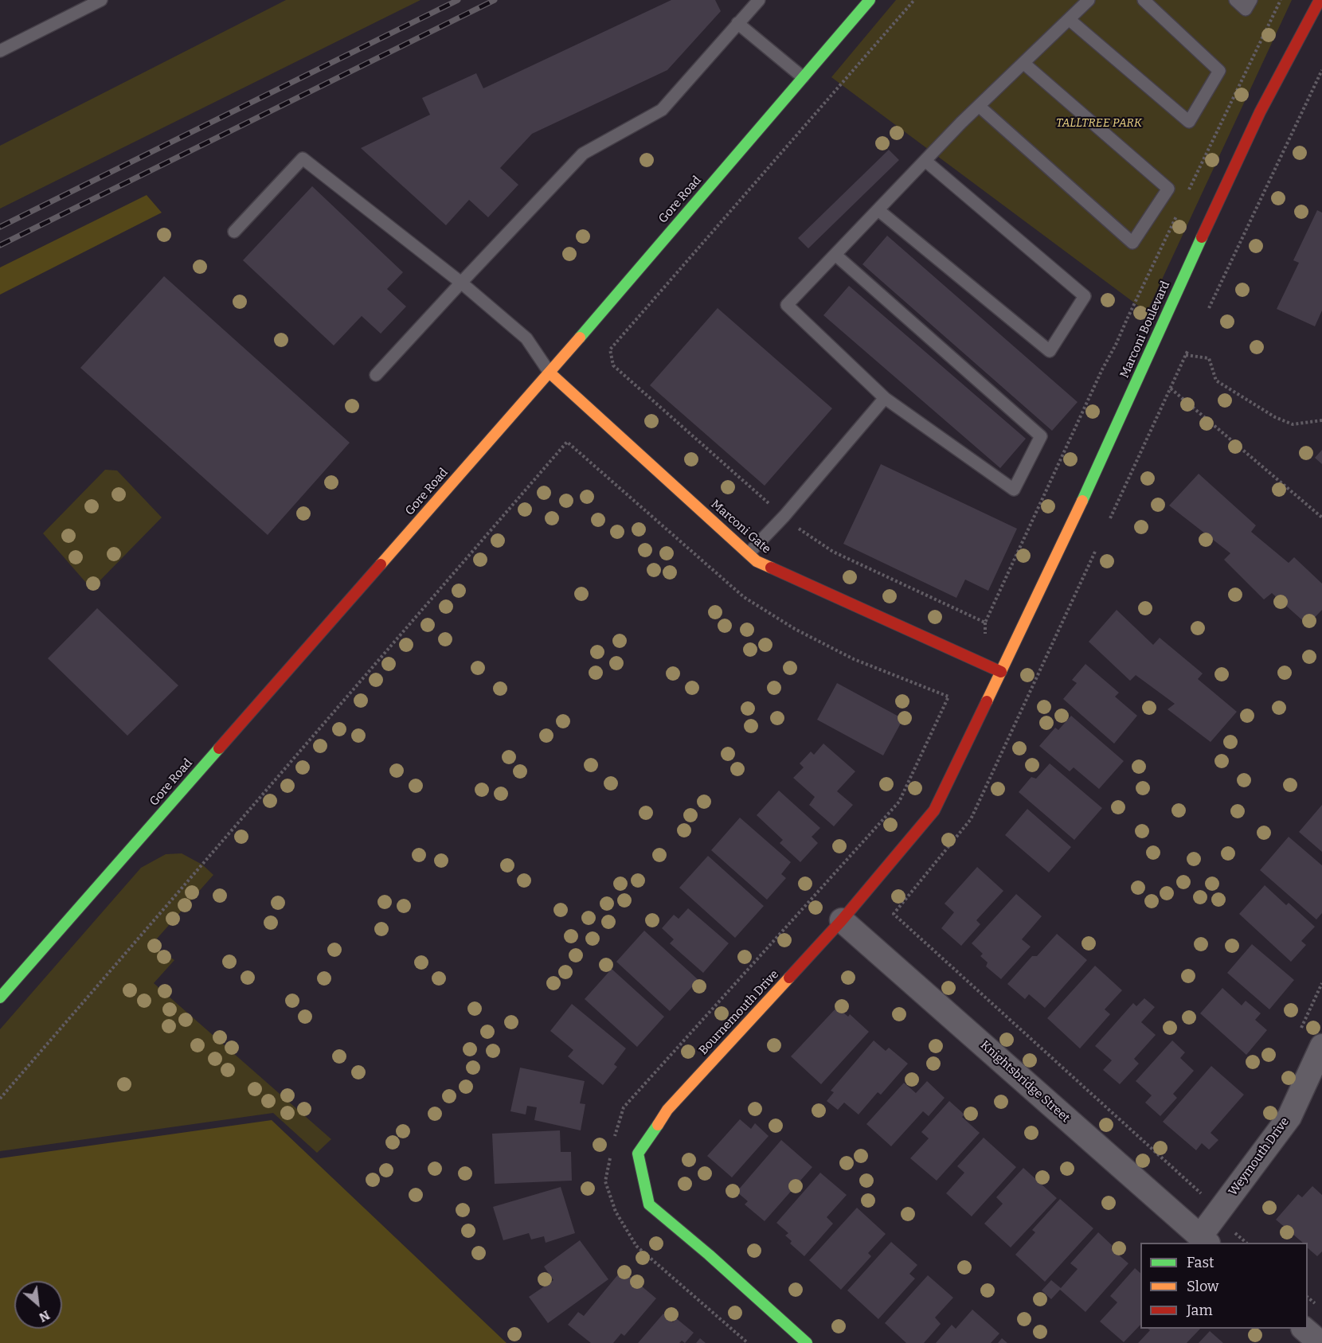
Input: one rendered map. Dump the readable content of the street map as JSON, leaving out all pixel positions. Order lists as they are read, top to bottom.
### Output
{
  "streets": {
    "street": [
      "Gore Road",
      "Marconi Boulevard",
      "Marconi Gate",
      "Bournemouth Drive",
      "Knightsbridge Street",
      "Weymouth Drive"
    ]
  },
  "crossings": [
    ["Gore Road", "Marconi Gate"],
    ["Marconi Boulevard", "Marconi Gate"],
    ["Marconi Boulevard", "Bournemouth Drive"],
    ["Marconi Gate", "Bournemouth Drive"],
    ["Bournemouth Drive", "Knightsbridge Street"],
    ["Knightsbridge Street", "Weymouth Drive"]
  ],
  "parks": ["TALLTREE PARK"],
  "legend": ["Fast", "Slow", "Jam"],
  "north": "bottom right"
}
